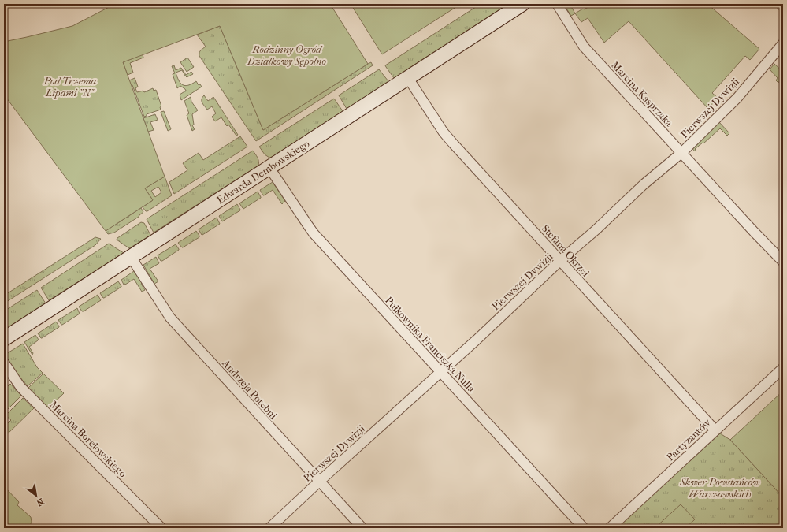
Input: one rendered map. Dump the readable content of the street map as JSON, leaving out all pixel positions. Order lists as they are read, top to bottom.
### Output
{
  "streets": {
    "street": [
      "Marcina Kasprzaka",
      "Pierwszej Dywizji",
      "Edwarda Dembowskiego",
      "Stefana Okrzei",
      "Pułkownika Franciszka Nulla",
      "Andrzeja Potebni",
      "Marcina Borelowskiego",
      "Partyzantów"
    ]
  },
  "crossings": [
    ["Marcina Kasprzaka", "Pierwszej Dywizji"],
    ["Pierwszej Dywizji", "Stefana Okrzei"],
    ["Pierwszej Dywizji", "Pułkownika Franciszka Nulla"],
    ["Pierwszej Dywizji", "Andrzeja Potebni"],
    ["Edwarda Dembowskiego", "Stefana Okrzei"],
    ["Edwarda Dembowskiego", "Pułkownika Franciszka Nulla"],
    ["Edwarda Dembowskiego", "Andrzeja Potebni"],
    ["Stefana Okrzei", "Partyzantów"]
  ],
  "parks": ["Rodzinny Ogród Działkowy Sępolno", "Pod Trzema Lipami \"N\"", "Skwer Powstańców Warszawskich"],
  "north": "bottom right"
}
